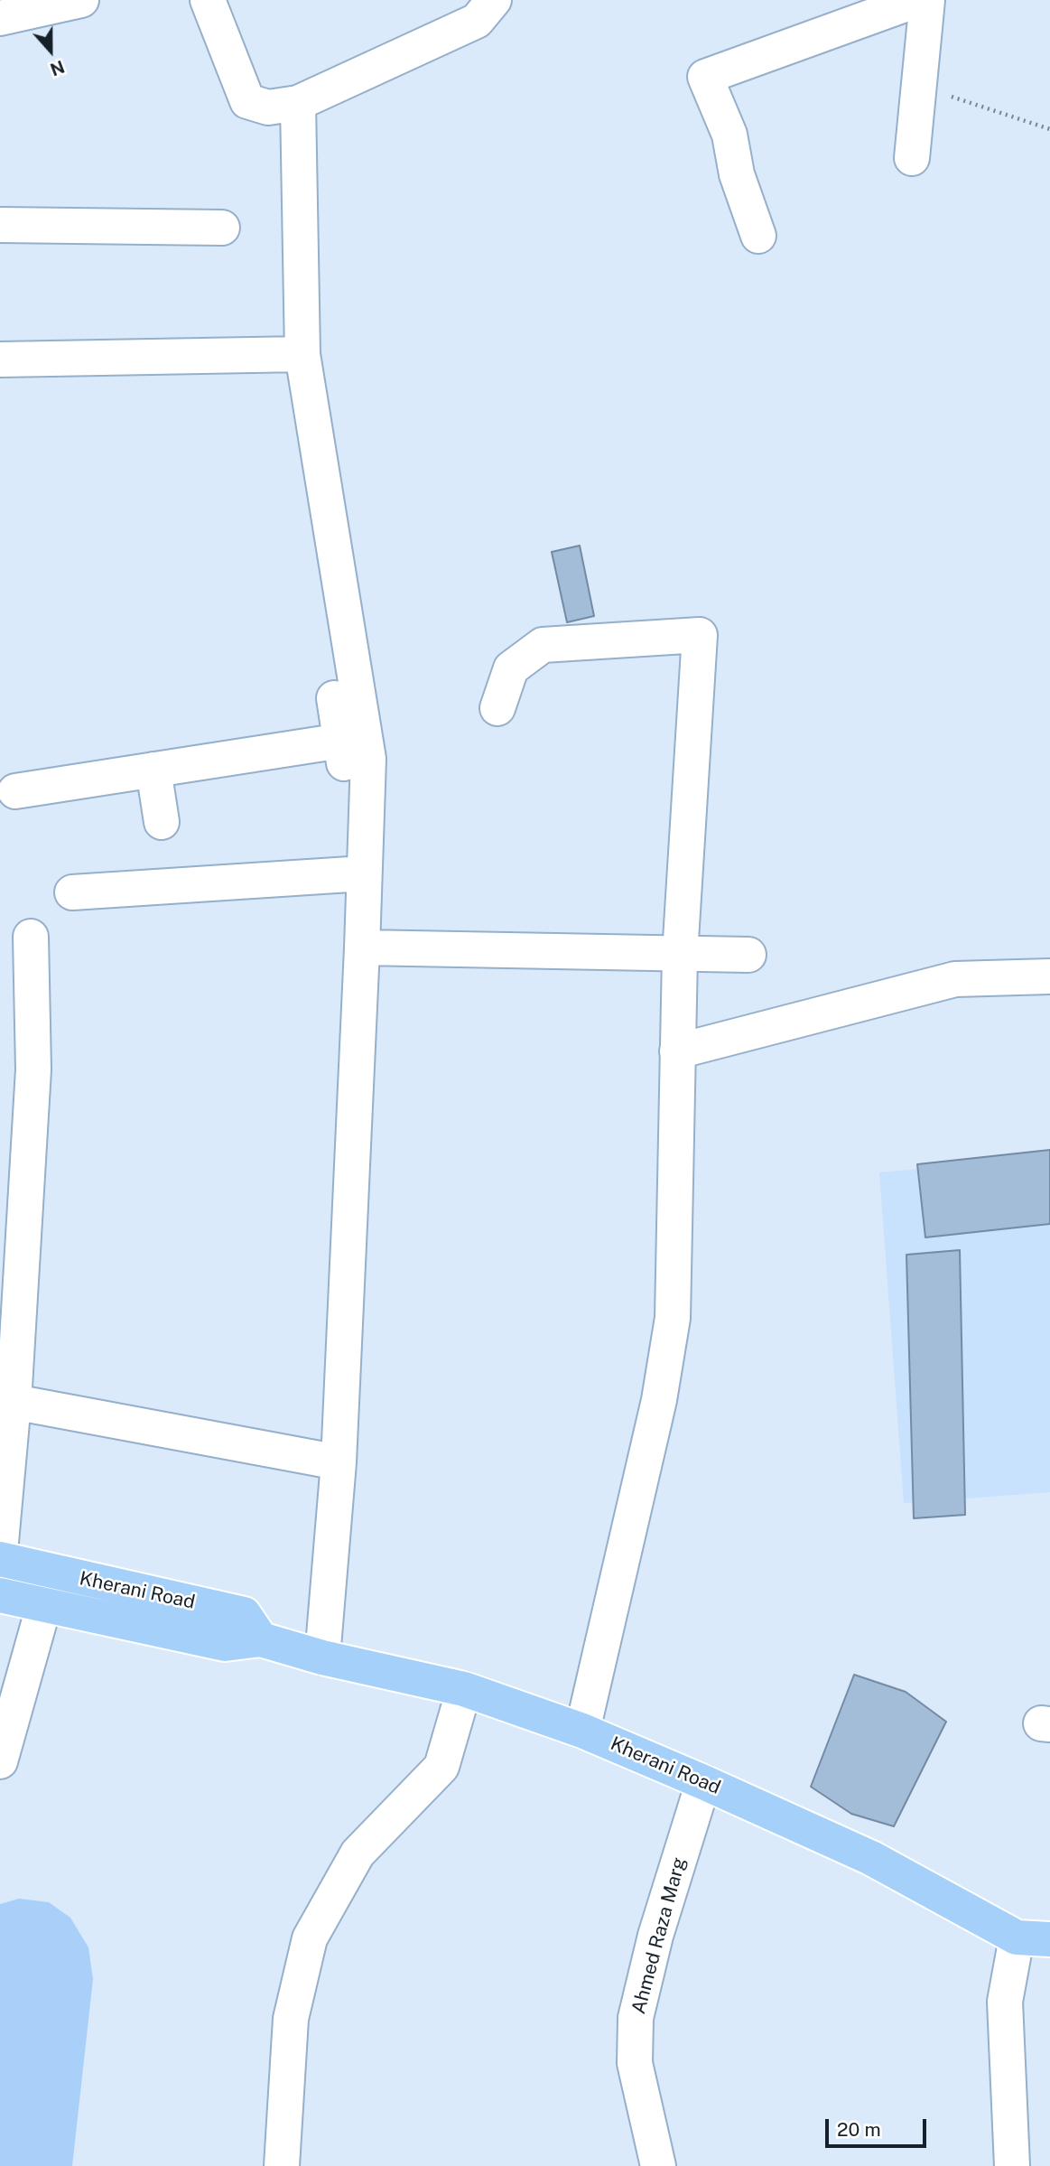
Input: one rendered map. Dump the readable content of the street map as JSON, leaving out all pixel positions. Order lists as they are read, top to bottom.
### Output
{
  "streets": {
    "main road": ["Kherani Road"],
    "street": ["Ahmed Raza Marg"]
  },
  "crossings": [
    ["Kherani Road", "Ahmed Raza Marg"]
  ],
  "scale_bar": "20 m",
  "north": "bottom"
}
